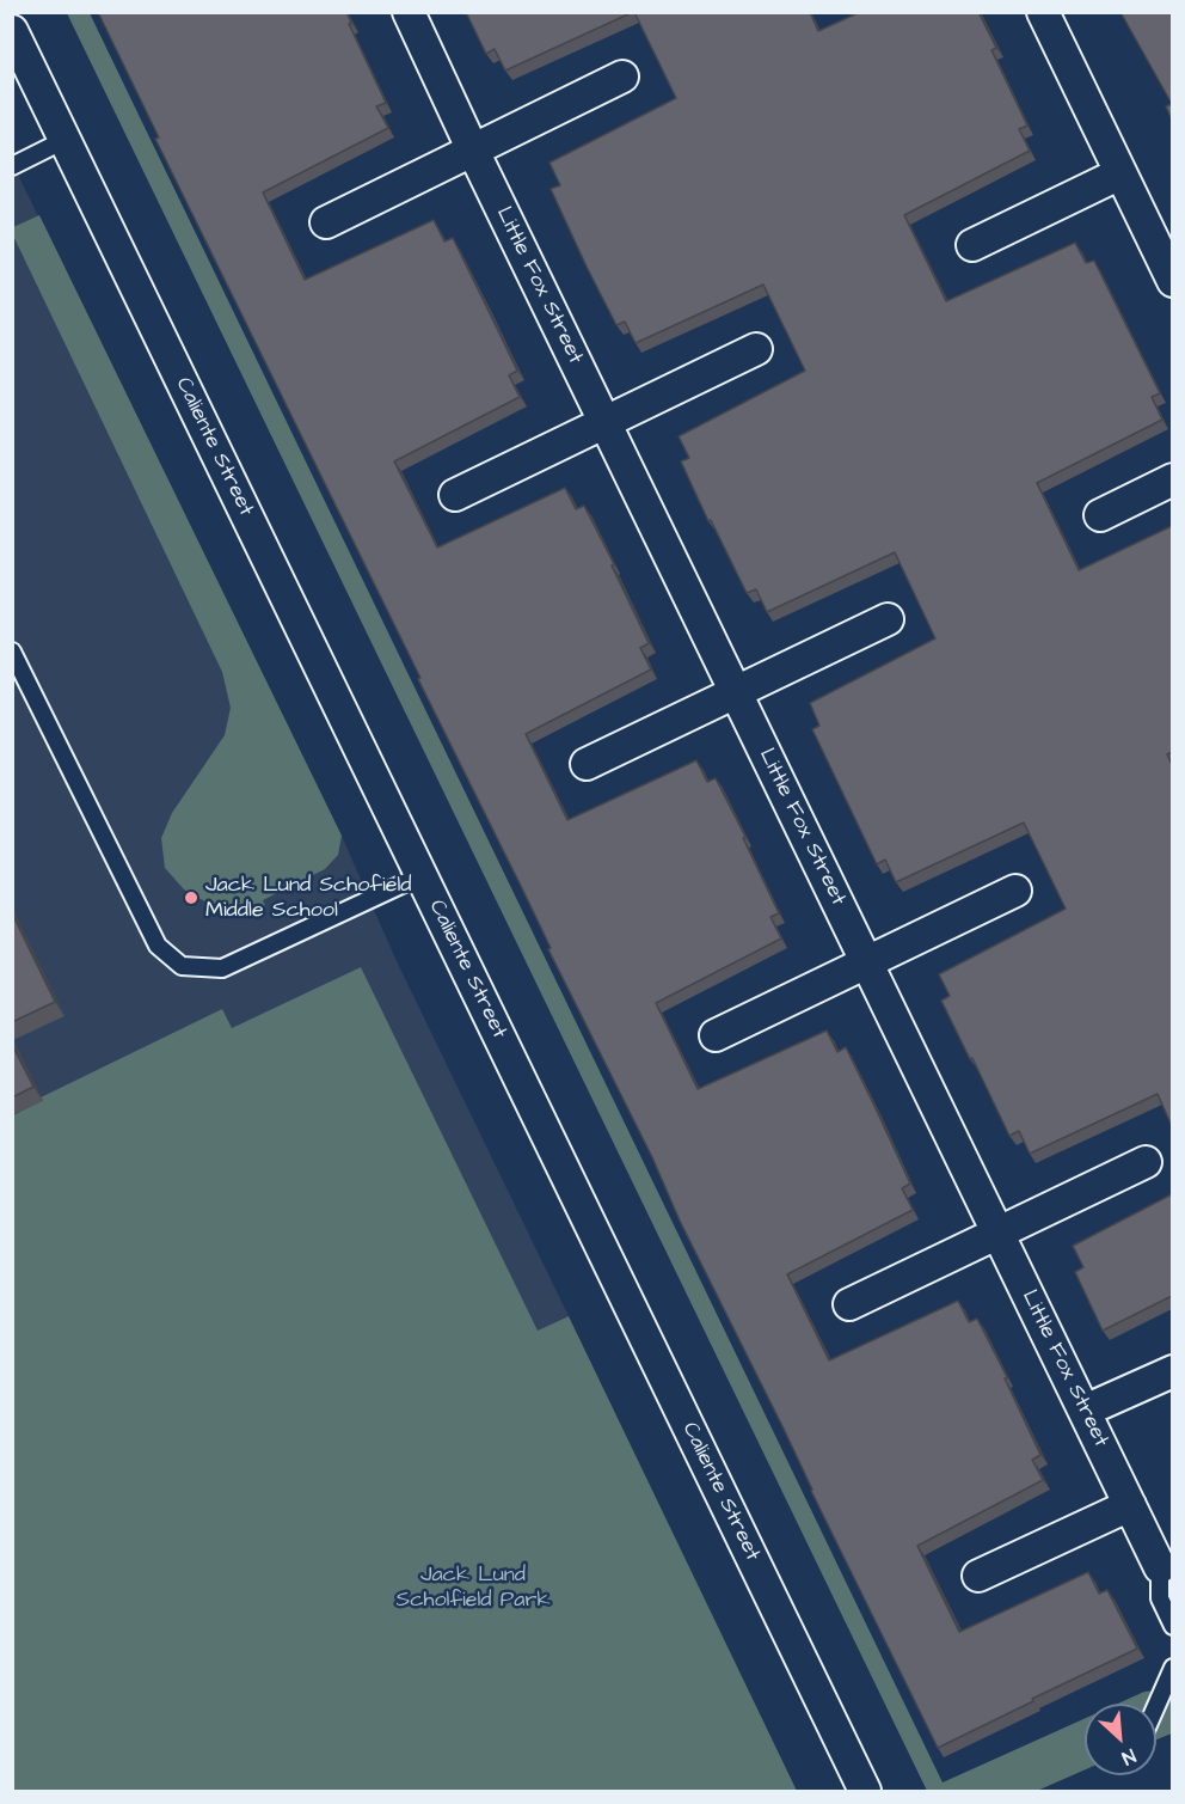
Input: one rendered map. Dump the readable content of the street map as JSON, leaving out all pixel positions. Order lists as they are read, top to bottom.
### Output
{
  "streets": {
    "street": ["Little Fox Street", "Caliente Street"]
  },
  "parks": ["Jack Lund Scholfield Park"],
  "places": ["Jack Lund Schofield Middle School"],
  "north": "bottom right"
}
